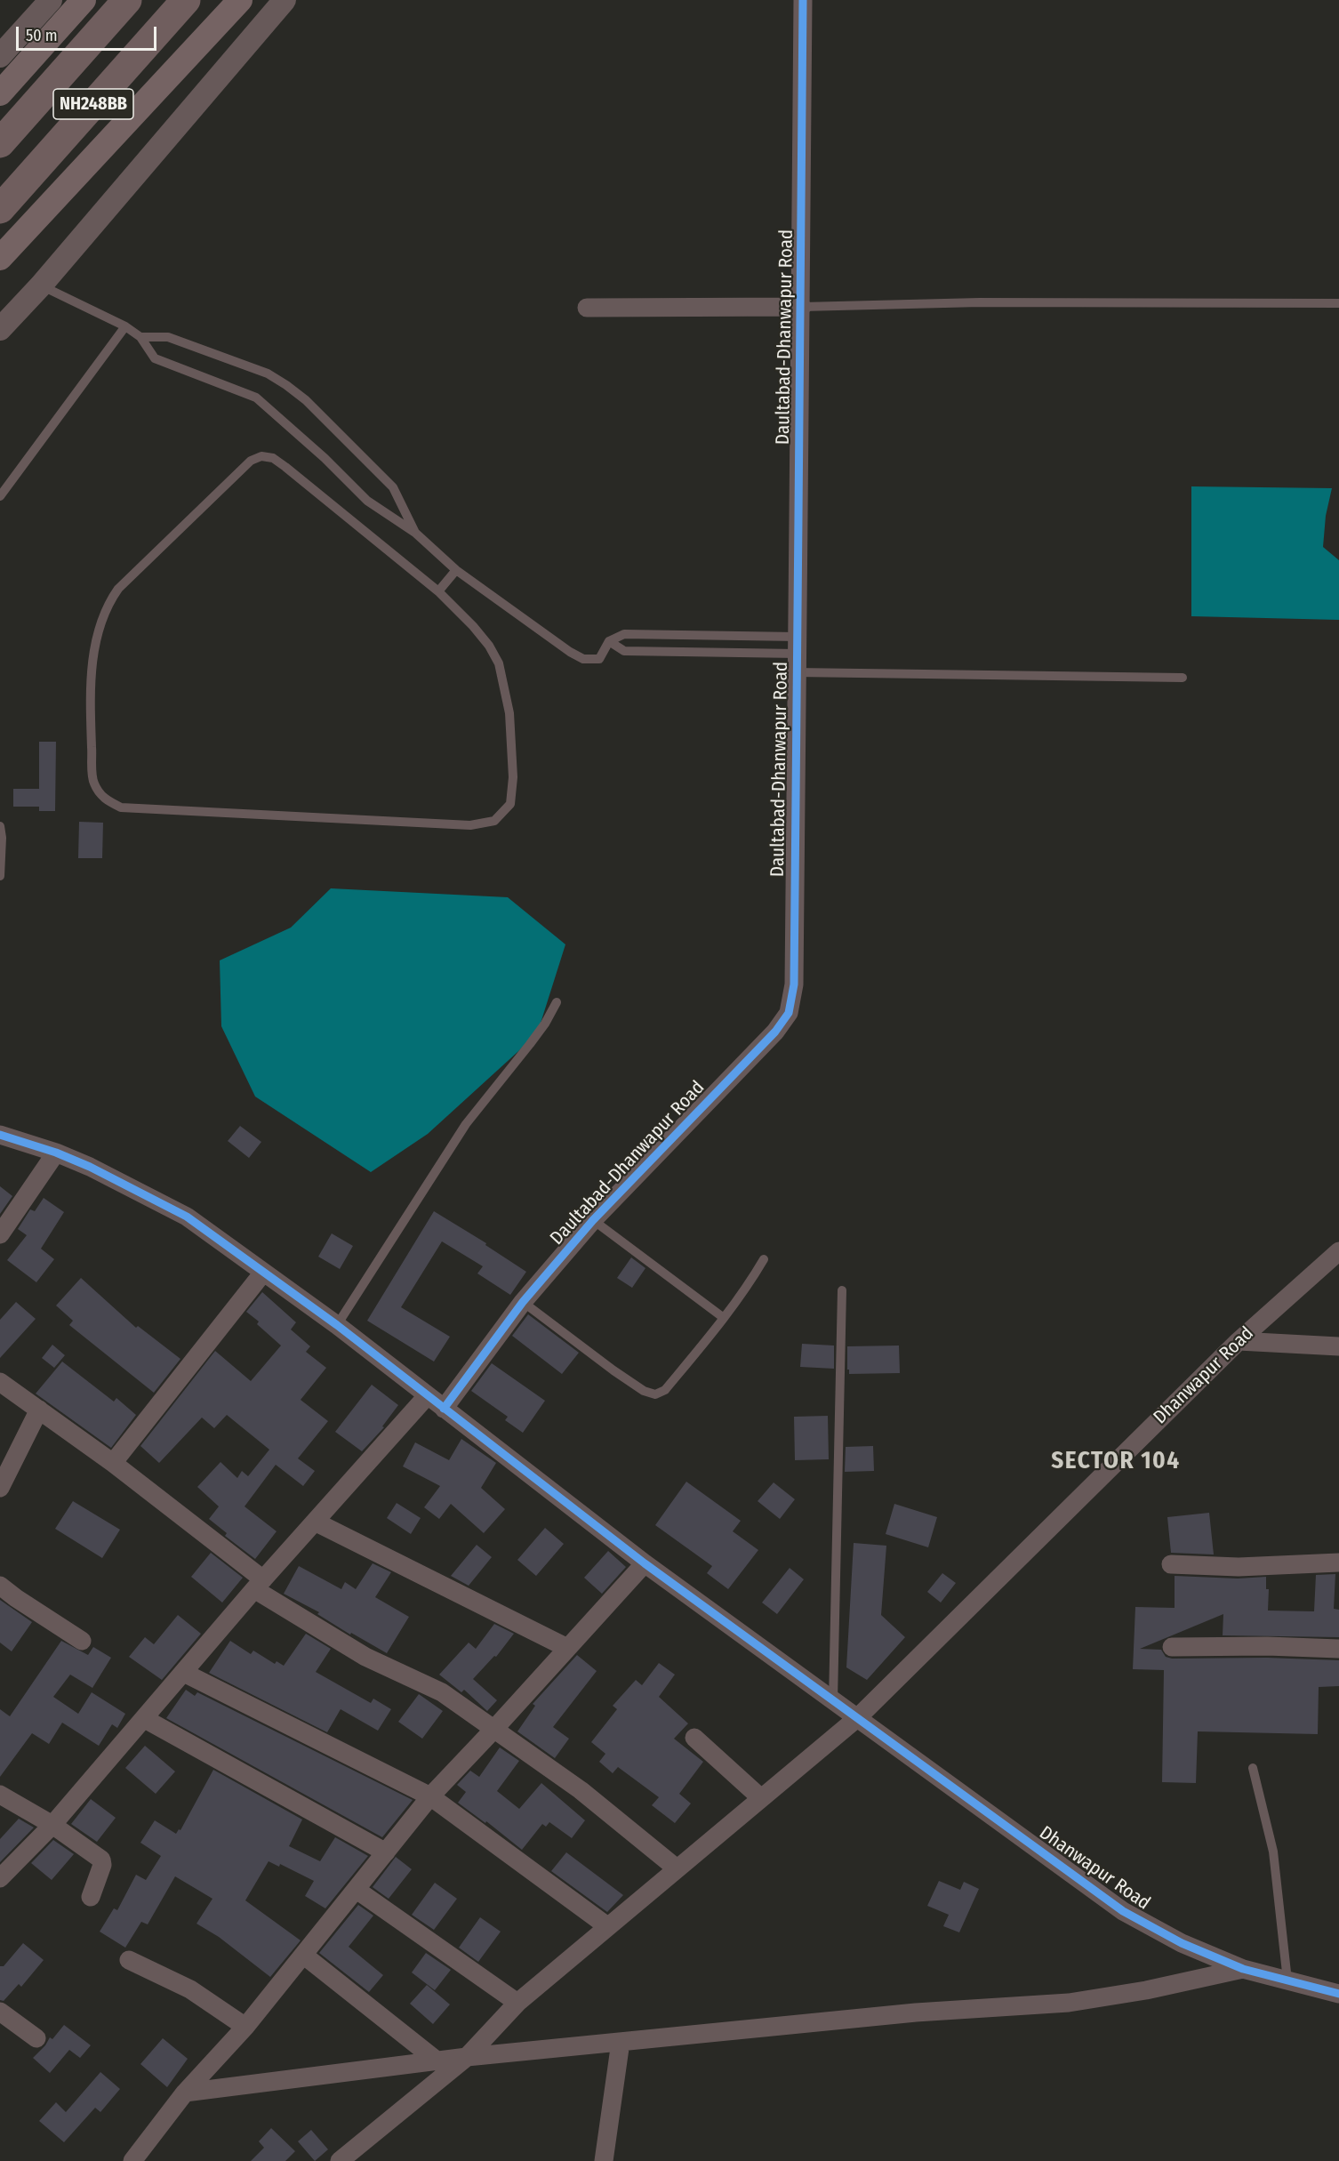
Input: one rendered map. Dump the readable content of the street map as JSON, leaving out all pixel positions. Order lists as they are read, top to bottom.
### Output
{
  "streets": {
    "highway": ["NH248BB"],
    "street": ["Daultabad-Dhanwapur Road", "Dhanwapur Road"]
  },
  "districts": ["SECTOR 104"],
  "scale_bar": "50 m"
}
